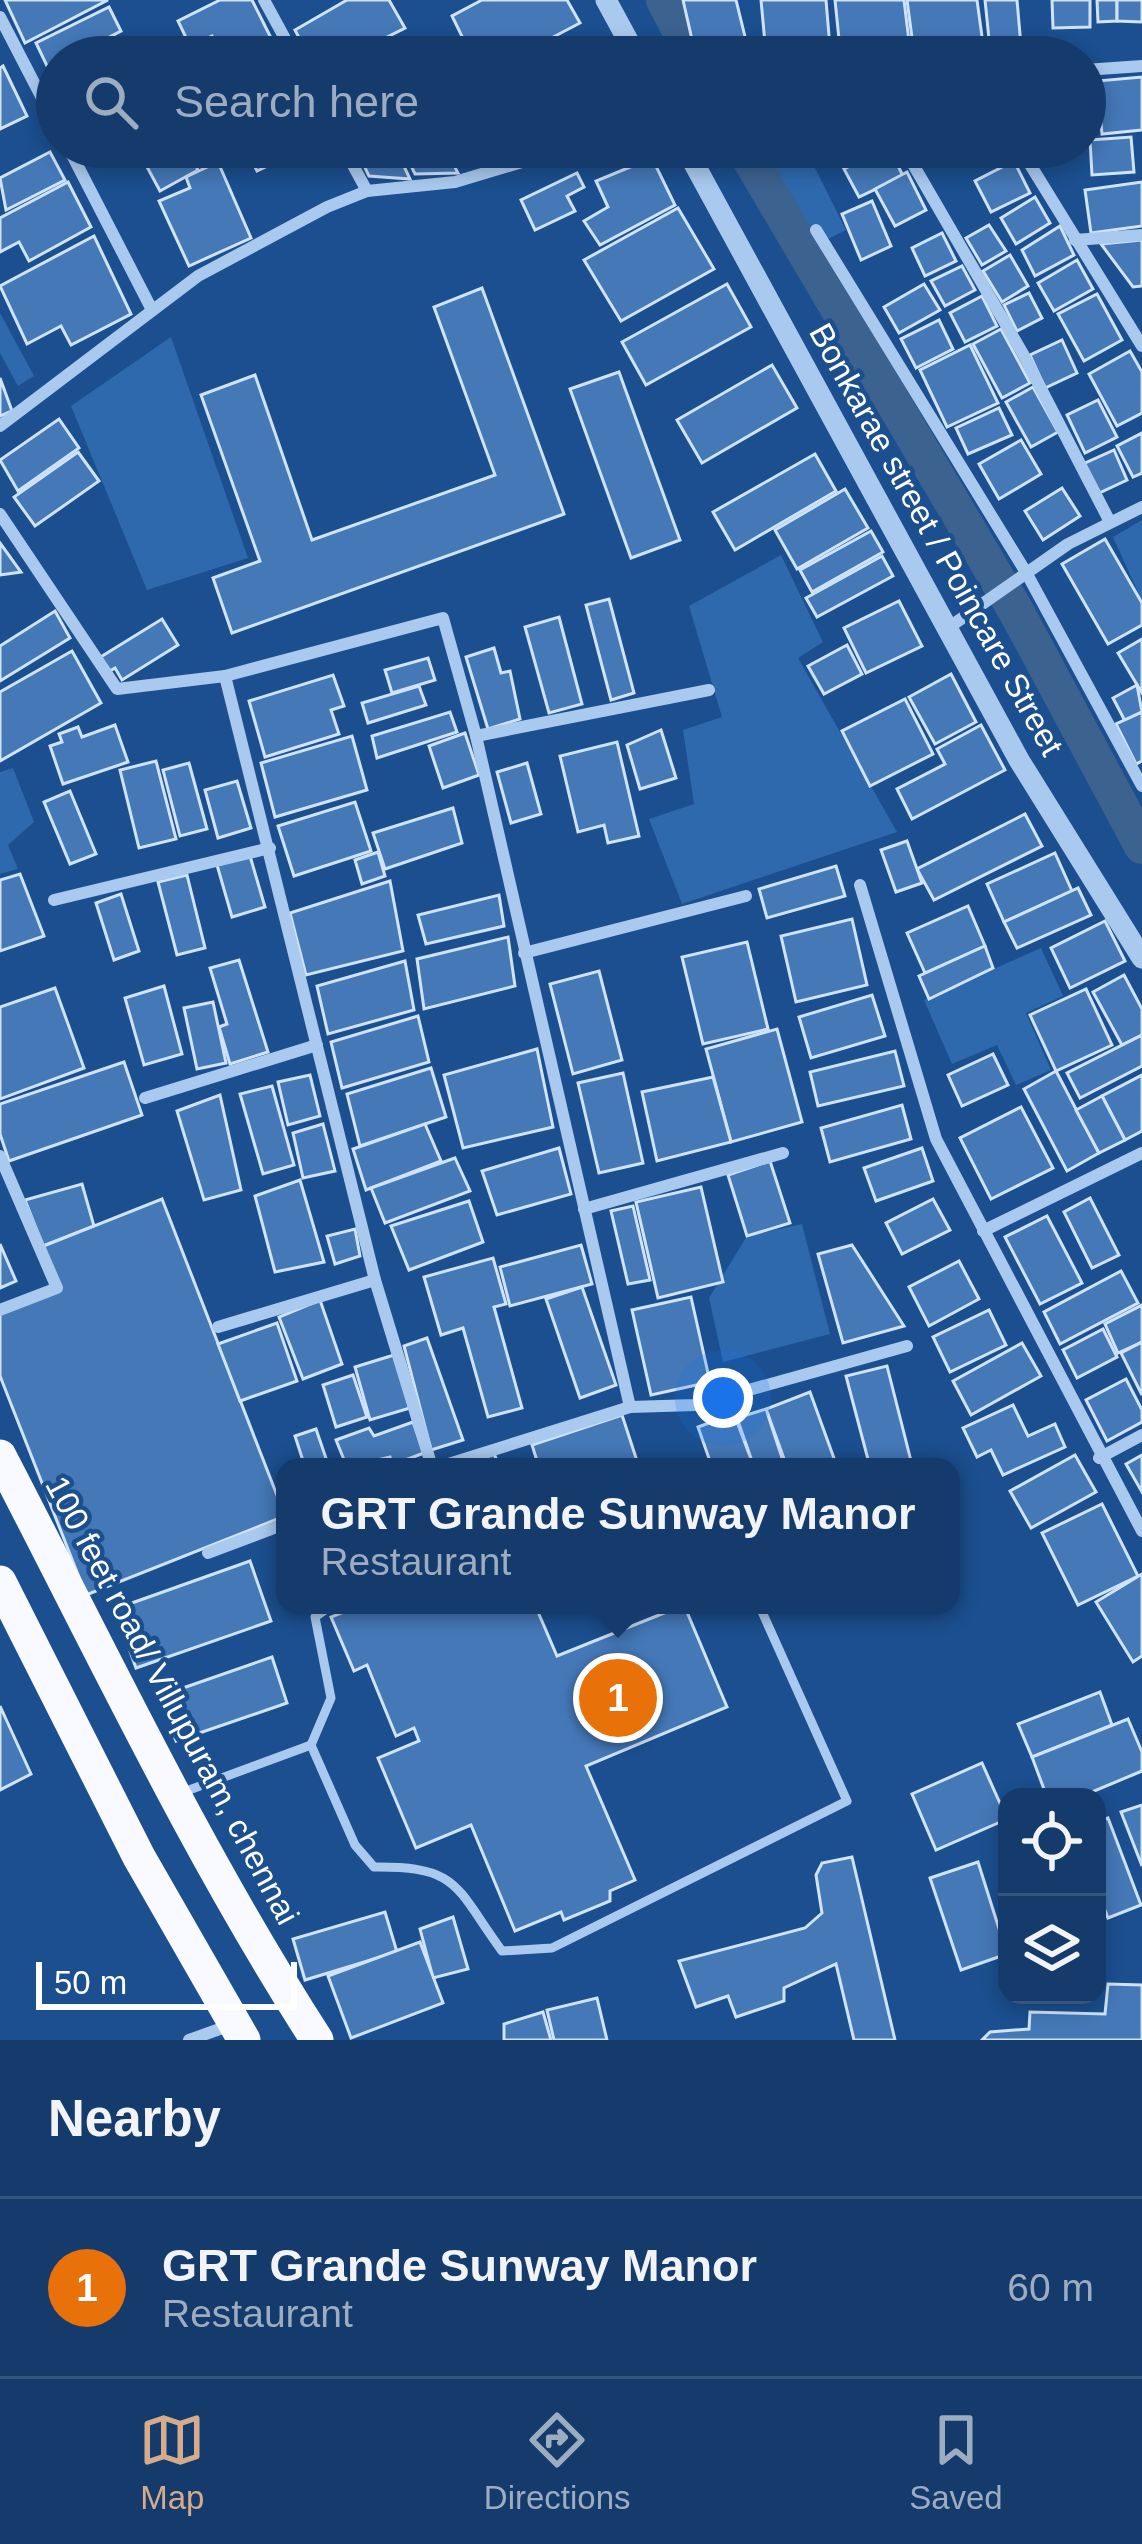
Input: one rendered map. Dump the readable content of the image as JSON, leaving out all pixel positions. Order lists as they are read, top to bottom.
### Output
{
  "streets": {
    "highway": ["100 feet road/ Villupuram, chennai"],
    "street": ["Bonkarae street / Poincare Street"]
  },
  "scale_bar": "50 m",
  "page": {
    "search": "Search here",
    "popup": ["GRT Grande Sunway Manor", "Restaurant"],
    "pins": "1",
    "scale": "50 m",
    "heading": "Nearby",
    "list": [
      {
        "mark": "1",
        "name": "GRT Grande Sunway Manor",
        "note": "Restaurant",
        "value": "60 m"
      }
    ],
    "nav": ["Map", "Directions", "Saved"]
  }
}
